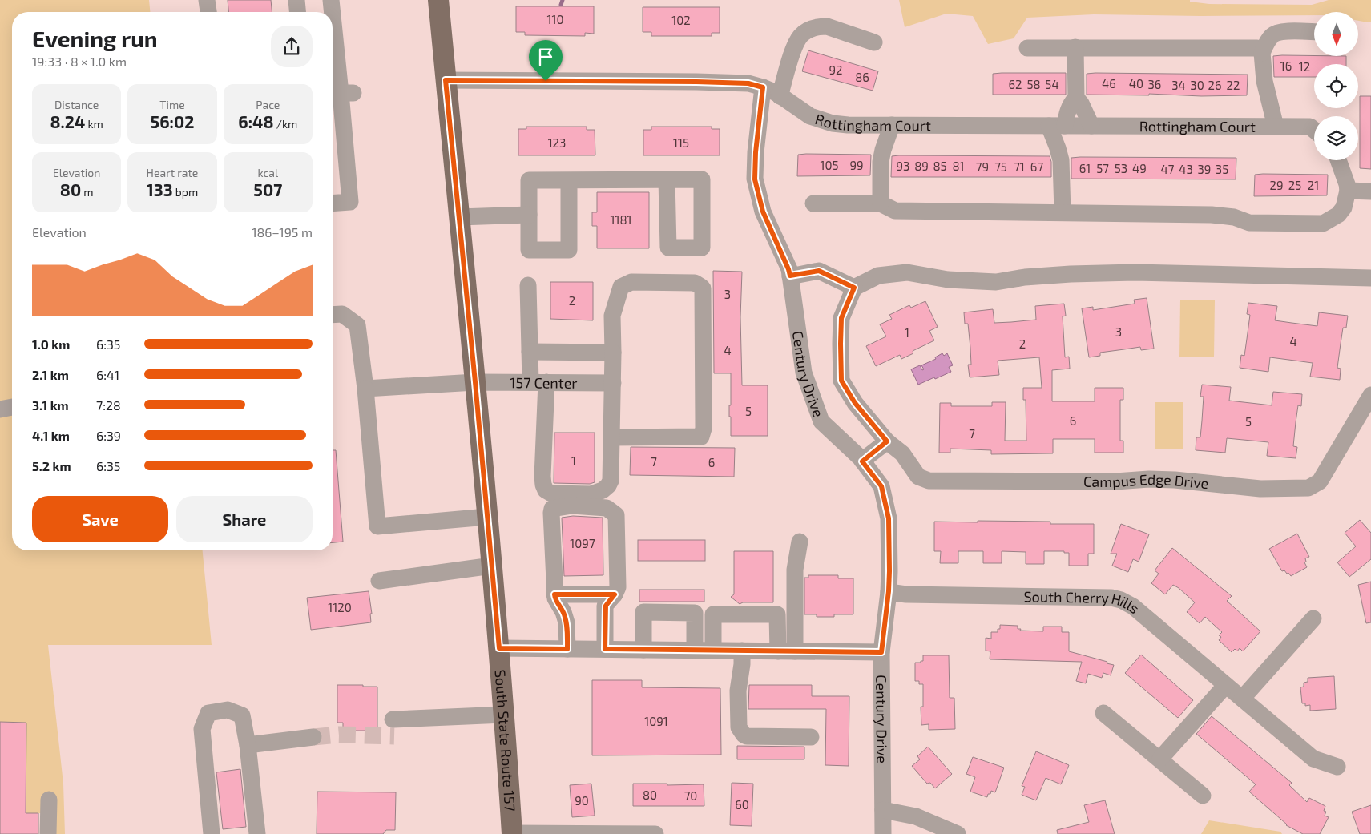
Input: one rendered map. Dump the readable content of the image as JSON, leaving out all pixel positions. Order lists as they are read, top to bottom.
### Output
{
  "streets": {
    "main road": ["South State Route 157"],
    "street": [
      "Rottingham Court",
      "Century Drive",
      "157 Center",
      "Campus Edge Drive",
      "South Cherry Hills"
    ]
  },
  "crossings": [
    ["Rottingham Court", "Century Drive"],
    ["Rottingham Court", "South State Route 157"],
    ["Century Drive", "South Cherry Hills"],
    ["157 Center", "South State Route 157"]
  ],
  "house_numbers": [
    "110",
    "102",
    "16",
    "12",
    "92",
    "86",
    "46",
    "40",
    "62",
    "58",
    "54",
    "36",
    "34",
    "30",
    "26",
    "22",
    "123",
    "115",
    "105",
    "99",
    "93",
    "89",
    "85",
    "81",
    "79",
    "75",
    "71",
    "67",
    "61",
    "57",
    "53",
    "49",
    "47",
    "43",
    "39",
    "35",
    "29",
    "25",
    "21",
    "1181",
    "3",
    "2",
    "3",
    "1",
    "4",
    "2",
    "4",
    "5",
    "6",
    "5",
    "7",
    "1",
    "7",
    "6",
    "1097",
    "1120",
    "1091",
    "80",
    "70",
    "90",
    "60"
  ],
  "north": "bottom",
  "page": {
    "heading": ["Evening run", "19:33 · 8 × 1.0 km"],
    "stats": [
      ["Distance", "8.24 km"],
      ["Time", "56:02"],
      ["Pace", "6:48 /km"],
      ["Elevation", "80 m"],
      ["Heart rate", "133 bpm"],
      ["kcal", "507"]
    ],
    "chart": ["Elevation", "186–195 m"],
    "list": [
      {
        "name": "1.0 km",
        "note": "6:35"
      },
      {
        "name": "2.1 km",
        "note": "6:41"
      },
      {
        "name": "3.1 km",
        "note": "7:28"
      },
      {
        "name": "4.1 km",
        "note": "6:39"
      },
      {
        "name": "5.2 km",
        "note": "6:35"
      }
    ],
    "buttons": ["Save", "Share"]
  }
}
